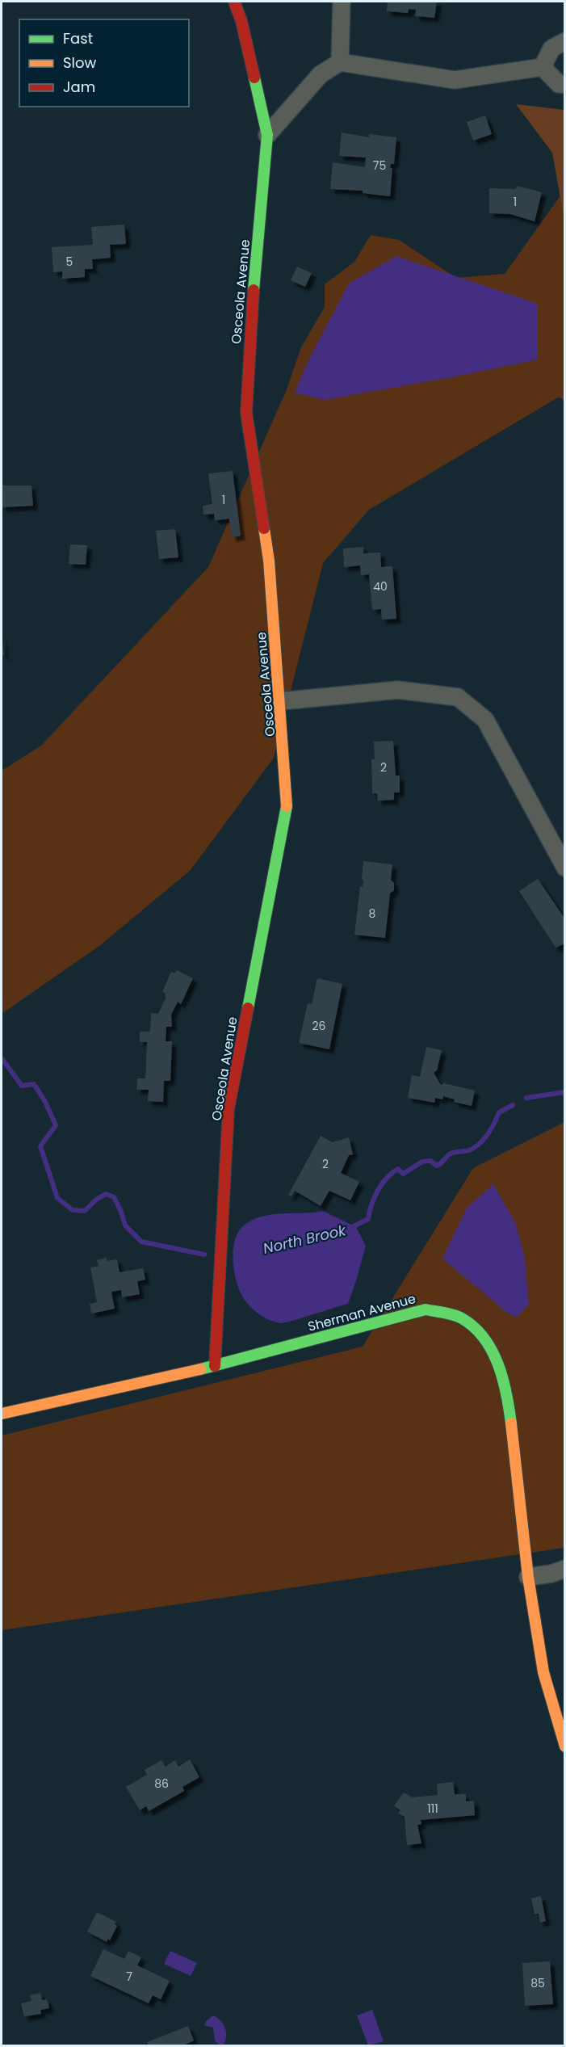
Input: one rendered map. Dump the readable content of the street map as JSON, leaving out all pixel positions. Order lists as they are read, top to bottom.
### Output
{
  "streets": {
    "street": ["Osceola Avenue", "Sherman Avenue"]
  },
  "crossings": [
    ["Osceola Avenue", "Sherman Avenue"]
  ],
  "water": ["North Brook"],
  "house_numbers": [
    "75",
    "1",
    "5",
    "1",
    "40",
    "2",
    "8",
    "26",
    "2",
    "86",
    "111",
    "7",
    "85"
  ],
  "legend": ["Fast", "Slow", "Jam"]
}
